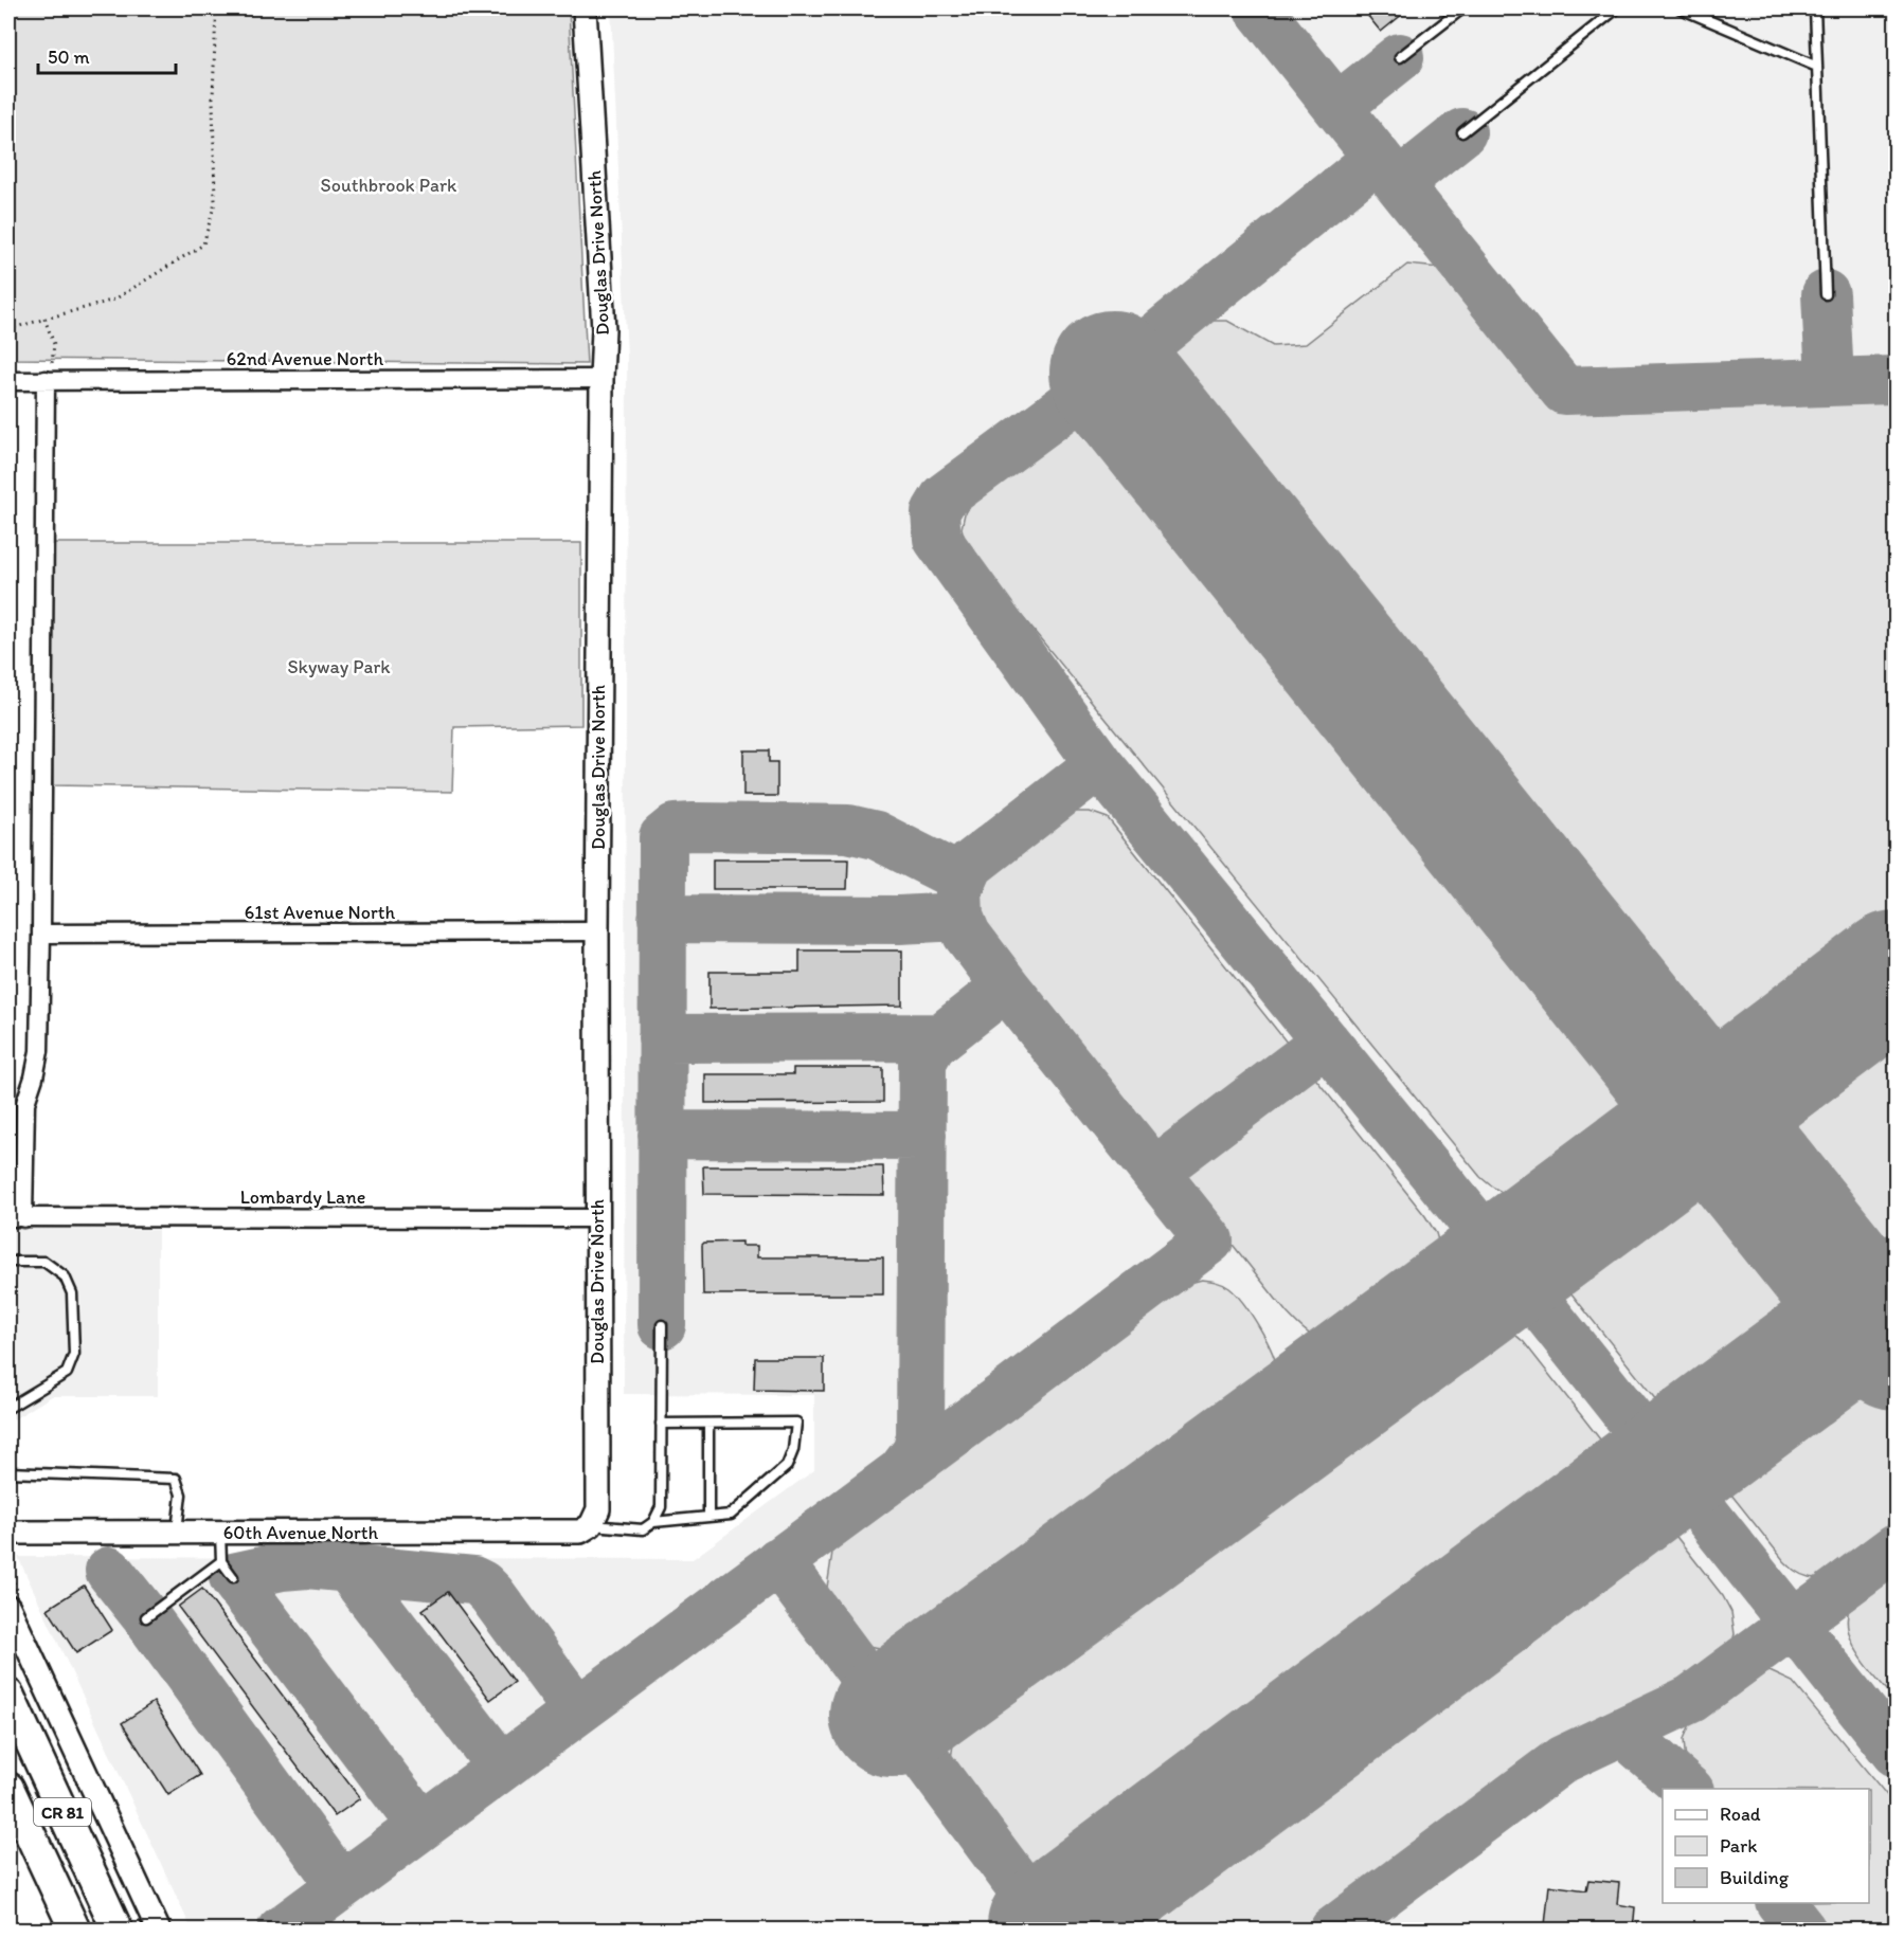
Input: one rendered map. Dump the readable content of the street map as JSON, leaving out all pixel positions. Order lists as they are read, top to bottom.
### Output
{
  "streets": {
    "highway": ["CR 81"],
    "street": [
      "Douglas Drive North",
      "62nd Avenue North",
      "61st Avenue North",
      "Lombardy Lane",
      "60th Avenue North"
    ]
  },
  "crossings": [
    ["Douglas Drive North", "62nd Avenue North"],
    ["Douglas Drive North", "61st Avenue North"],
    ["Douglas Drive North", "Lombardy Lane"],
    ["Douglas Drive North", "60th Avenue North"]
  ],
  "parks": ["Southbrook Park", "Skyway Park"],
  "legend": ["Road", "Park", "Building"],
  "scale_bar": "50 m"
}
